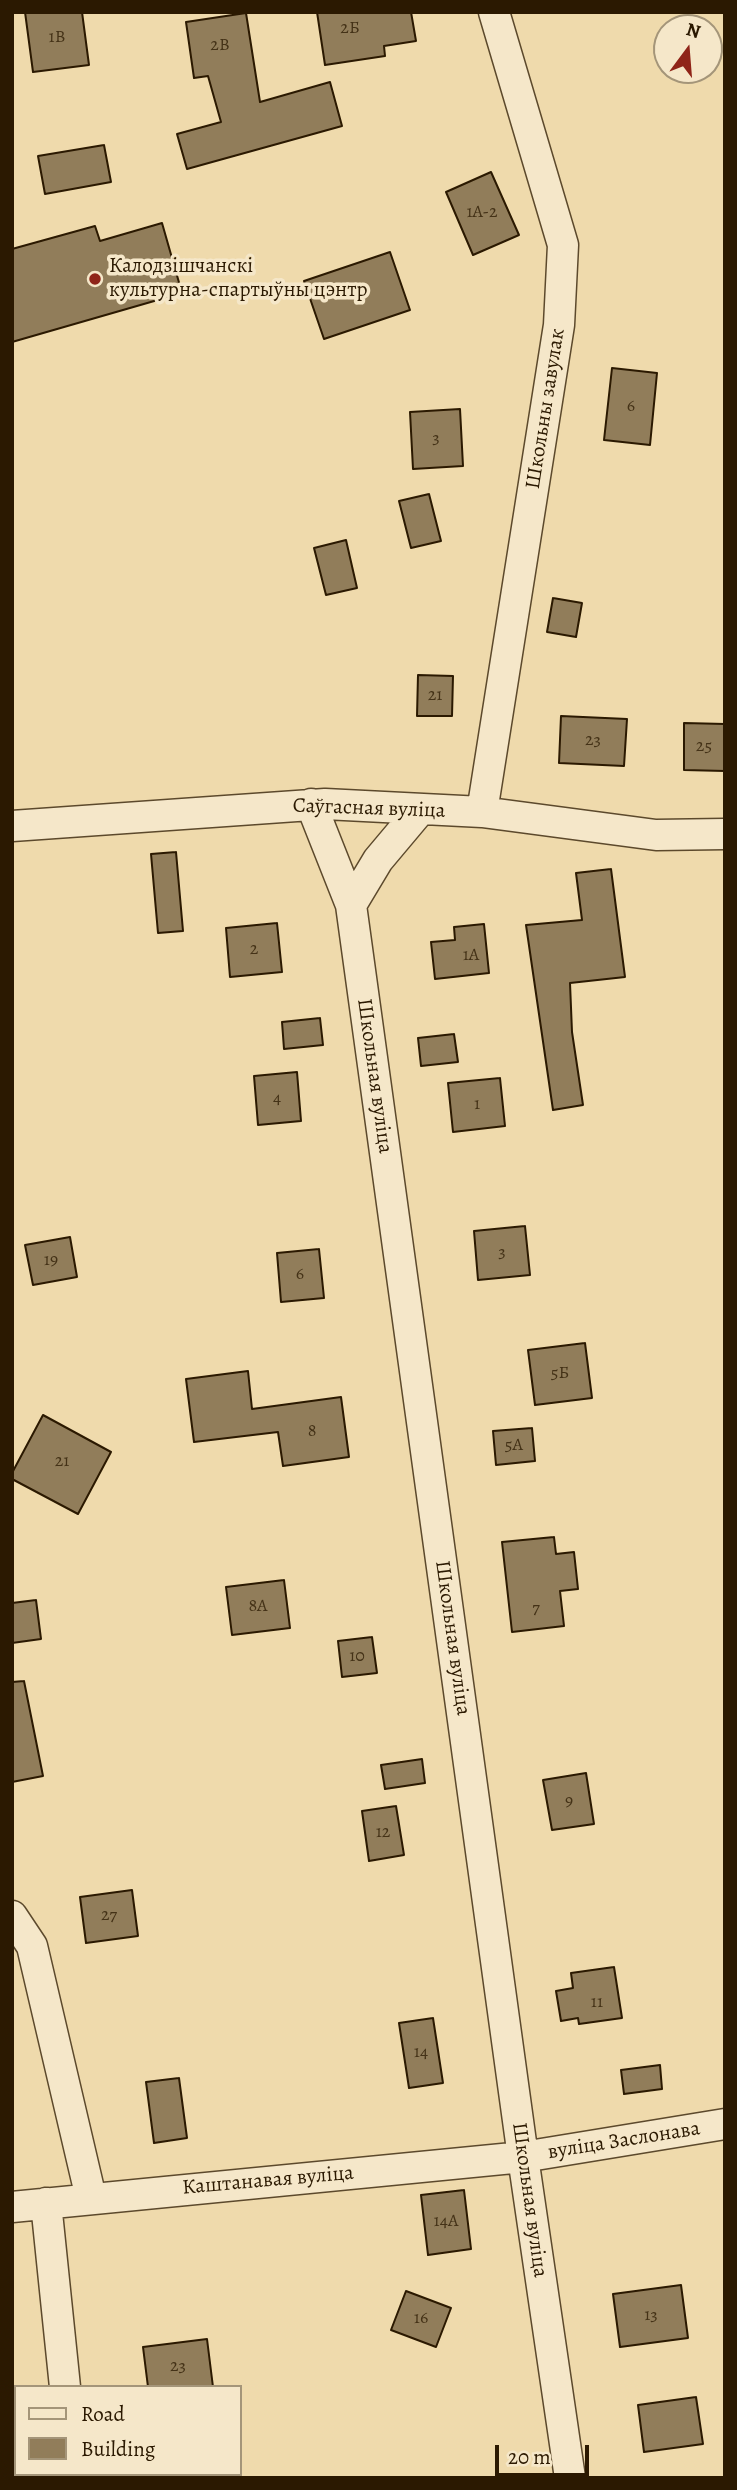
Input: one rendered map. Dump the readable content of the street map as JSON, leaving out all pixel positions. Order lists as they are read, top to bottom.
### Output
{
  "streets": {
    "street": [
      "Школьны завулак",
      "Саўгасная вуліца",
      "Школьная вуліца",
      "вуліца Заслонава",
      "Каштанавая вуліца"
    ]
  },
  "crossings": [
    ["Школьны завулак", "Саўгасная вуліца"],
    ["Саўгасная вуліца", "Школьная вуліца"],
    ["Школьная вуліца", "вуліца Заслонава"],
    ["Школьная вуліца", "Каштанавая вуліца"],
    ["вуліца Заслонава", "Каштанавая вуліца"]
  ],
  "places": ["Калодзішчанскі культурна-спартыўны цэнтр"],
  "house_numbers": [
    "2Б",
    "1В",
    "2В",
    "1А-2",
    "6",
    "3",
    "21",
    "23",
    "25",
    "2",
    "1А",
    "4",
    "1",
    "3",
    "19",
    "6",
    "5Б",
    "8",
    "5А",
    "21",
    "8А",
    "7",
    "10",
    "9",
    "12",
    "27",
    "11",
    "14",
    "14А",
    "13",
    "16",
    "23"
  ],
  "legend": ["Road", "Building"],
  "scale_bar": "20 m",
  "north": "top"
}
